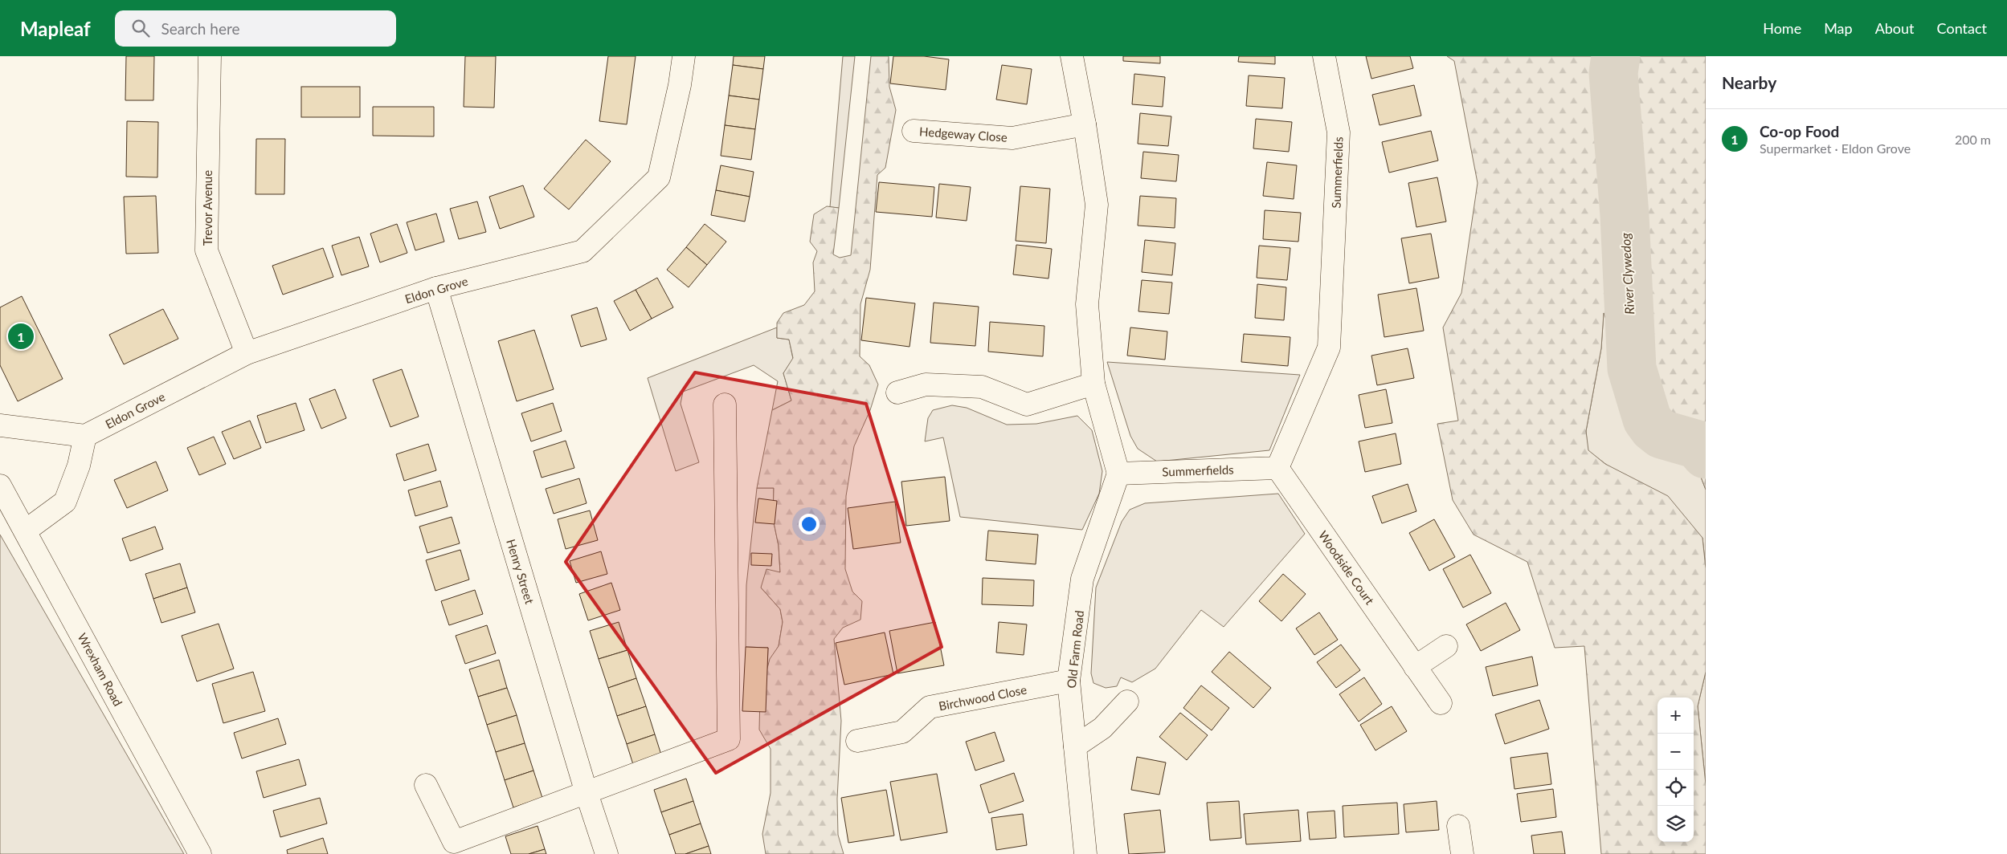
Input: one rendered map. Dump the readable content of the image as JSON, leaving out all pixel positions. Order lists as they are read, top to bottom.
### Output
{
  "streets": {
    "street": [
      "Hedgeway Close",
      "Summerfields",
      "Trevor Avenue",
      "Eldon Grove",
      "Woodside Court",
      "Henry Street",
      "Old Farm Road",
      "Wrexham Road",
      "Birchwood Close"
    ]
  },
  "crossings": [
    ["Summerfields", "Woodside Court"],
    ["Summerfields", "Old Farm Road"],
    ["Trevor Avenue", "Eldon Grove"],
    ["Eldon Grove", "Henry Street"],
    ["Old Farm Road", "Birchwood Close"]
  ],
  "water": ["River Clywedog"],
  "page": {
    "header": "Mapleaf",
    "search": "Search here",
    "nav": [
      "Home",
      "Map",
      "About",
      "Contact"
    ],
    "heading": "Nearby",
    "list": [
      {
        "mark": "1",
        "name": "Co-op Food",
        "note": "Supermarket · Eldon Grove",
        "value": "200 m"
      }
    ],
    "pins": "1",
    "map_buttons": ["+", "−"]
  }
}
